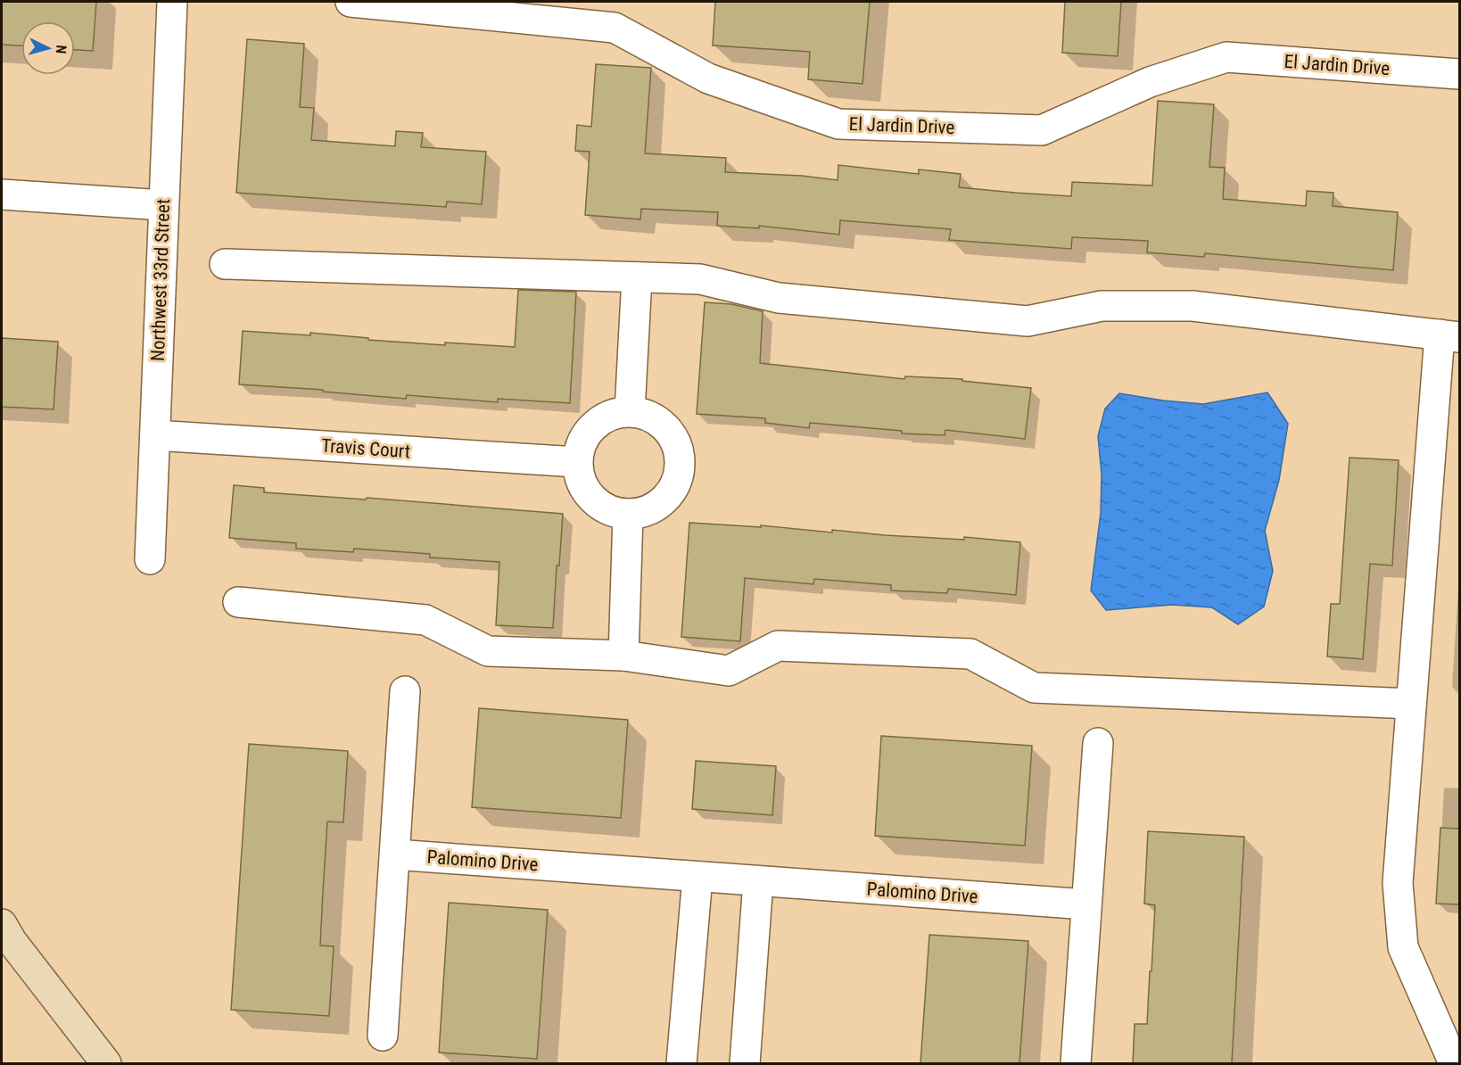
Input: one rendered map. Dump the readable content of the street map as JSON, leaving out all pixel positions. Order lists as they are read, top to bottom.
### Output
{
  "streets": {
    "street": [
      "El Jardin Drive",
      "Northwest 33rd Street",
      "Travis Court",
      "Palomino Drive"
    ]
  },
  "crossings": [
    ["Northwest 33rd Street", "Travis Court"]
  ],
  "north": "right"
}
